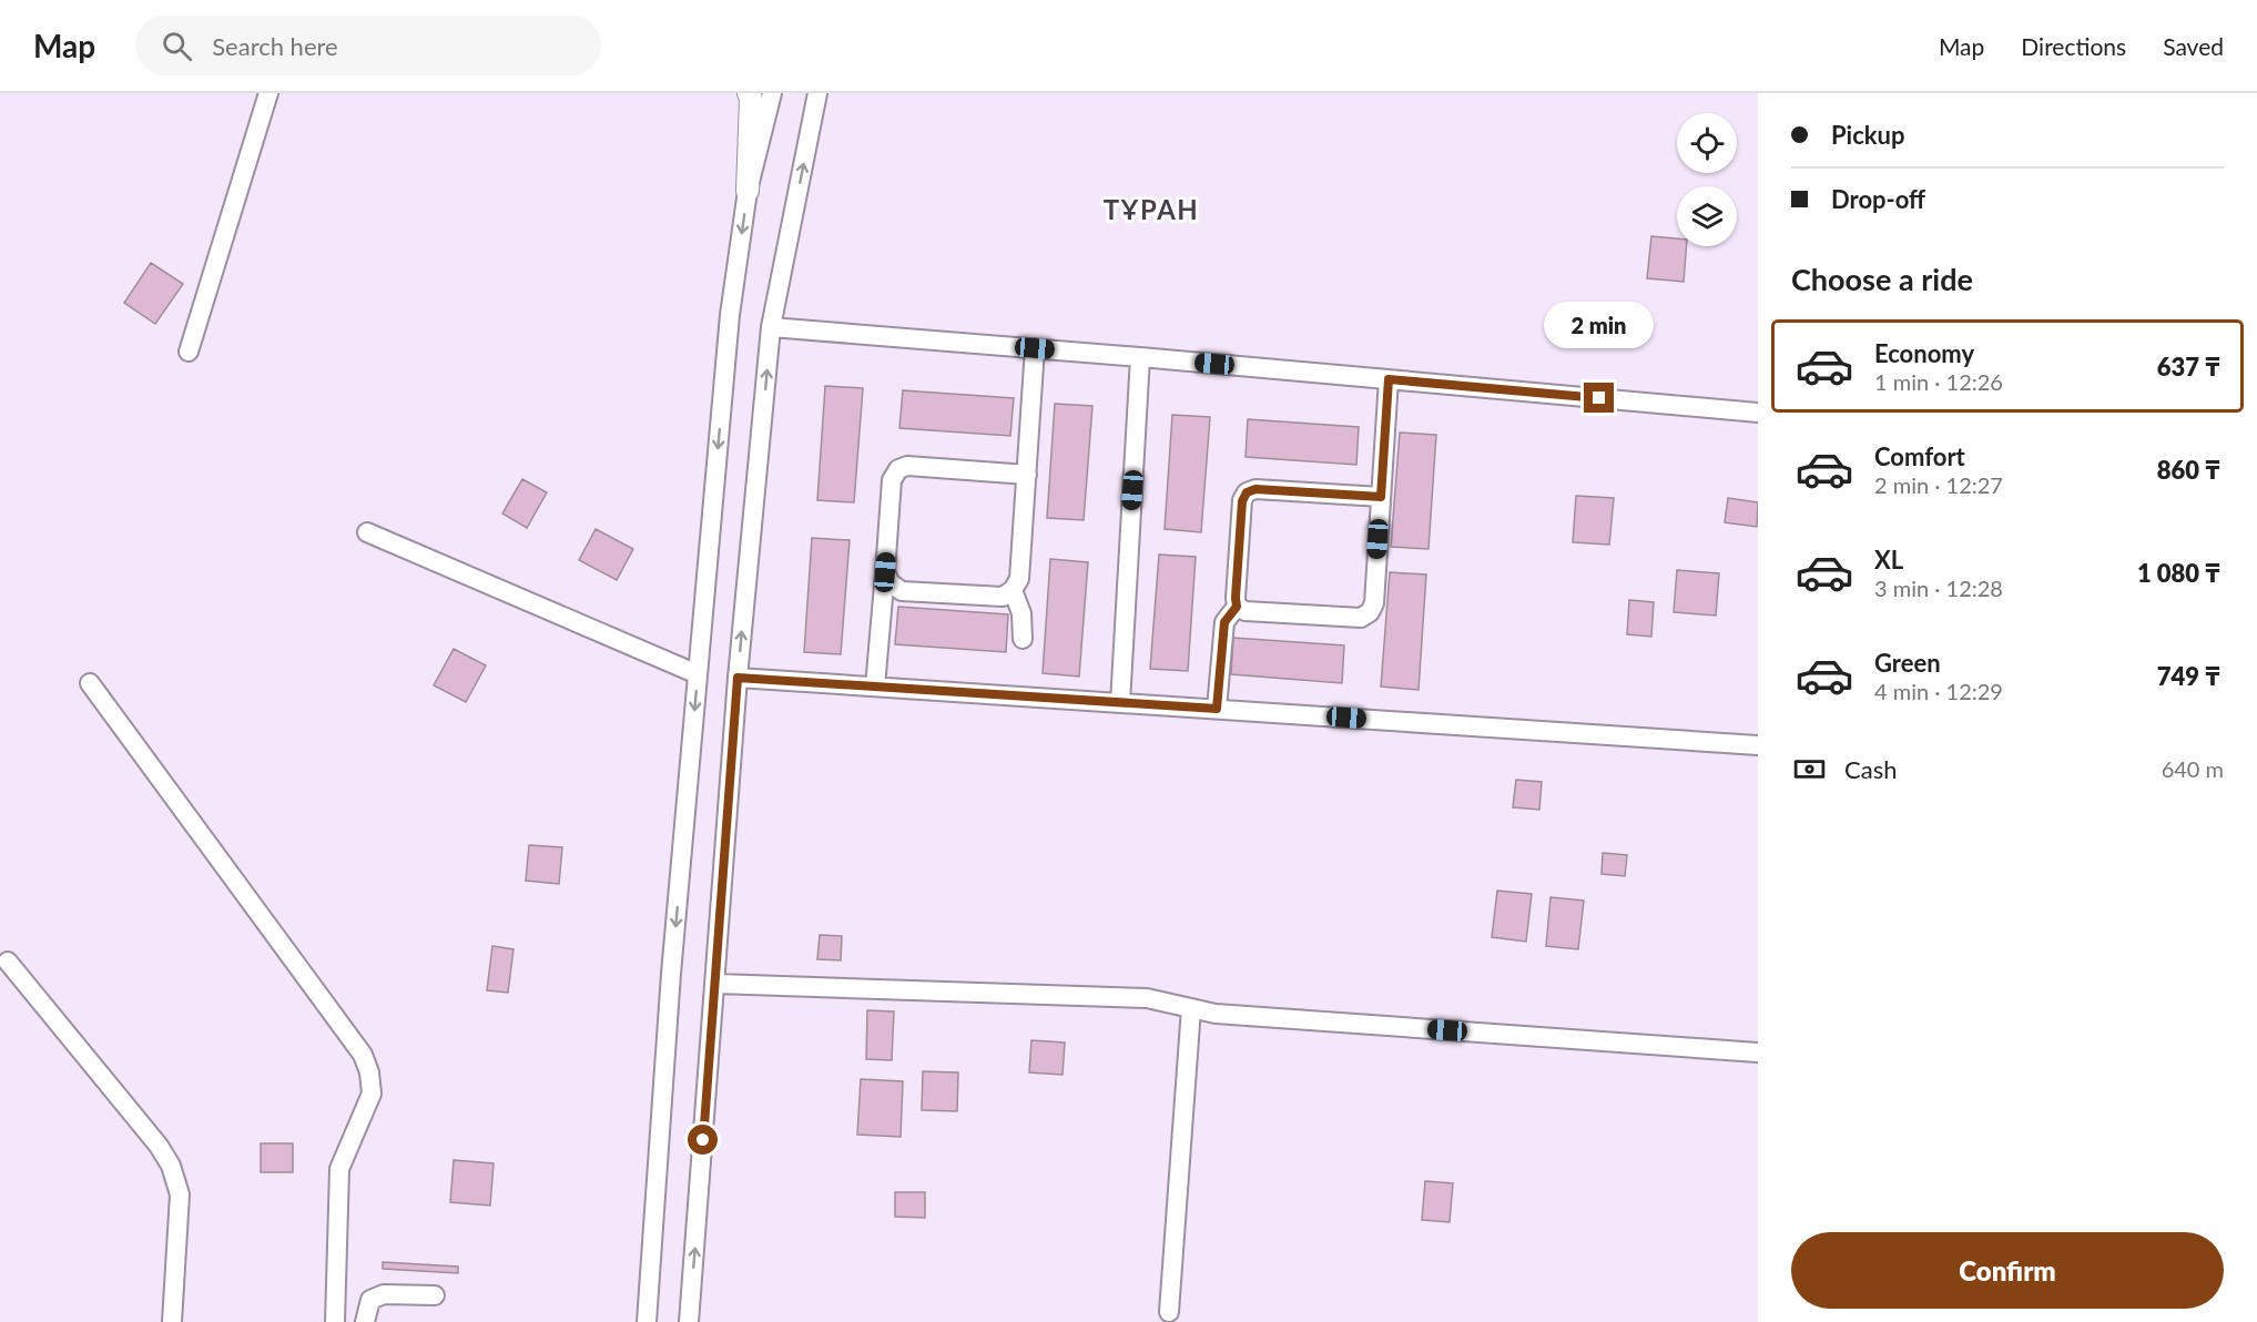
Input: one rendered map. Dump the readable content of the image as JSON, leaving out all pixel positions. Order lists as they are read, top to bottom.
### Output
{
  "districts": ["ТҰРАН"],
  "page": {
    "header": "Map",
    "search": "Search here",
    "nav": ["Map", "Directions", "Saved"],
    "banner": ["Pickup", "Drop-off"],
    "heading": "Choose a ride",
    "bubble": "2 min",
    "list": [
      {
        "name": "Economy",
        "note": "1 min · 12:26",
        "value": "637 ₸"
      },
      {
        "name": "Comfort",
        "note": "2 min · 12:27",
        "value": "860 ₸"
      },
      {
        "name": "XL",
        "note": "3 min · 12:28",
        "value": "1 080 ₸"
      },
      {
        "name": "Green",
        "note": "4 min · 12:29",
        "value": "749 ₸"
      }
    ],
    "pay": ["Cash", "640 m"],
    "buttons": "Confirm"
  }
}
